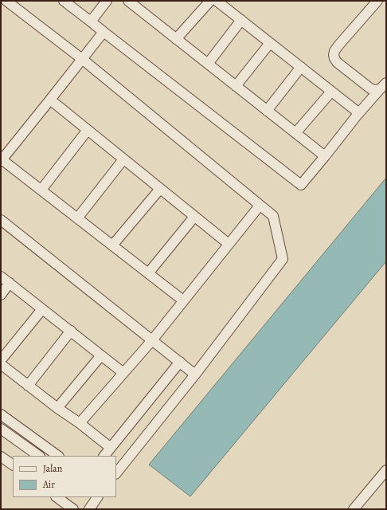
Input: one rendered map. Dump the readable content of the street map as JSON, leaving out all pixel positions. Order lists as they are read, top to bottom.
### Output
{
  "legend": ["Jalan", "Air"]
}
